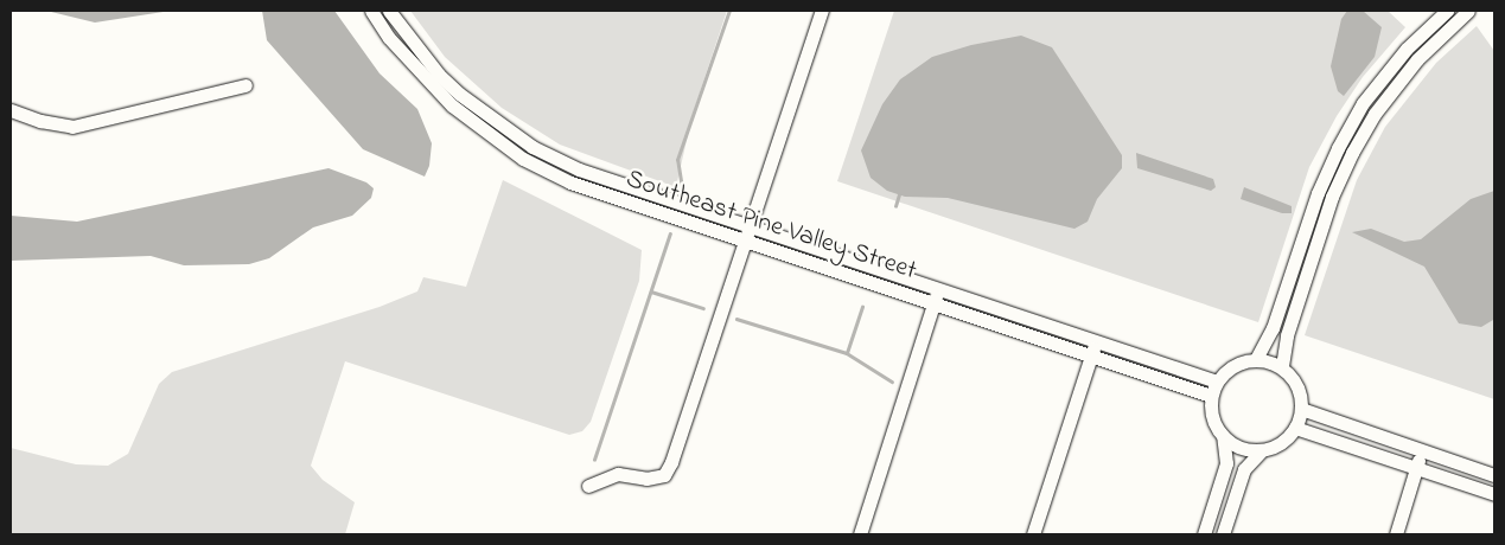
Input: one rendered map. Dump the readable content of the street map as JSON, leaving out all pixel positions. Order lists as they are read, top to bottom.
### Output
{
  "streets": {
    "street": ["Southeast Pine Valley Street"]
  }
}
